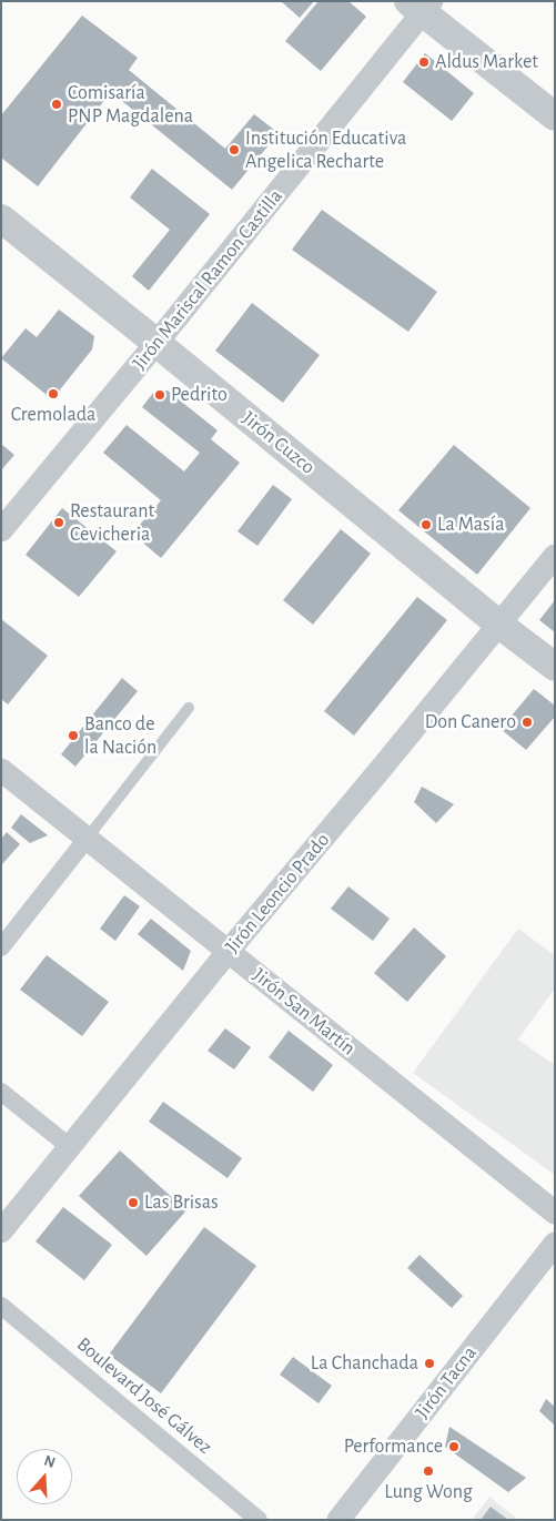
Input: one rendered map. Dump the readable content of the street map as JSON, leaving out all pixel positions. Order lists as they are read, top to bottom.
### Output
{
  "streets": {
    "street": [
      "Jirón Mariscal Ramon Castilla",
      "Jirón Cuzco",
      "Jirón Leoncio Prado",
      "Jirón San Martín",
      "Jirón Tacna",
      "Boulevard José Gálvez"
    ]
  },
  "crossings": [
    ["Jirón Mariscal Ramon Castilla", "Jirón Cuzco"],
    ["Jirón Cuzco", "Jirón Leoncio Prado"],
    ["Jirón Leoncio Prado", "Jirón San Martín"]
  ],
  "places": [
    "Aldus Market",
    "Comisaría PNP Magdalena",
    "Institución Educativa Angelica Recharte",
    "Cremolada",
    "Pedrito",
    "Restaurant Cevicheria",
    "La Masía",
    "Don Canero",
    "Banco de la Nación",
    "Las Brisas",
    "La Chanchada",
    "Performance",
    "Lung Wong"
  ],
  "north": "top"
}
